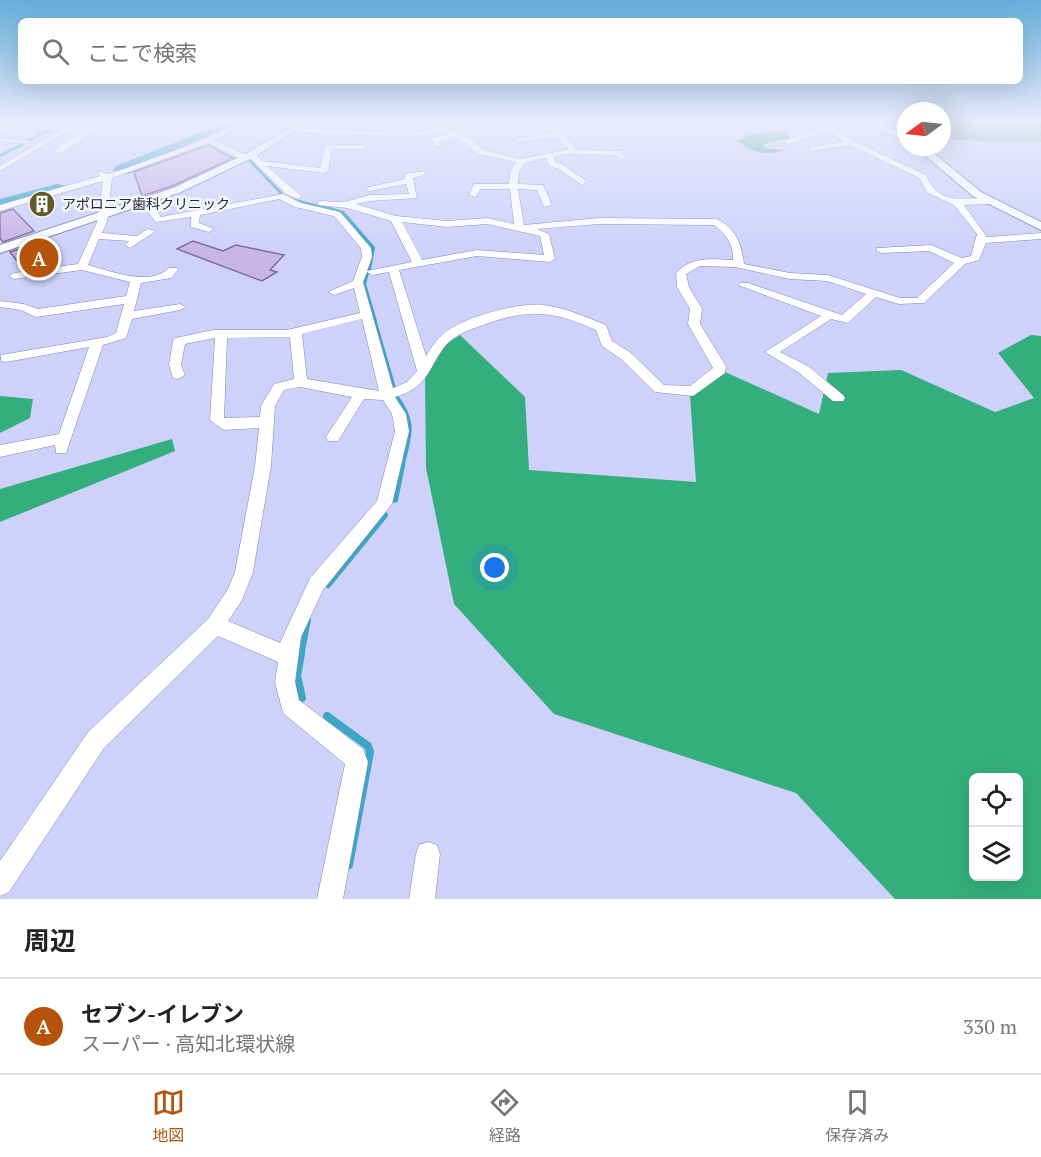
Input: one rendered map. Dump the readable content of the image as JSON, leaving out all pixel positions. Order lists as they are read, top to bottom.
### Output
{
  "places": {
    "building": ["アポロニア歯科クリニック"]
  },
  "north": "left",
  "page": {
    "search": "ここで検索",
    "pins": "A",
    "heading": "周辺",
    "list": [
      {
        "mark": "A",
        "name": "セブン-イレブン",
        "note": "スーパー · 高知北環状線",
        "value": "330 m"
      }
    ],
    "nav": ["地図", "経路", "保存済み"]
  }
}
